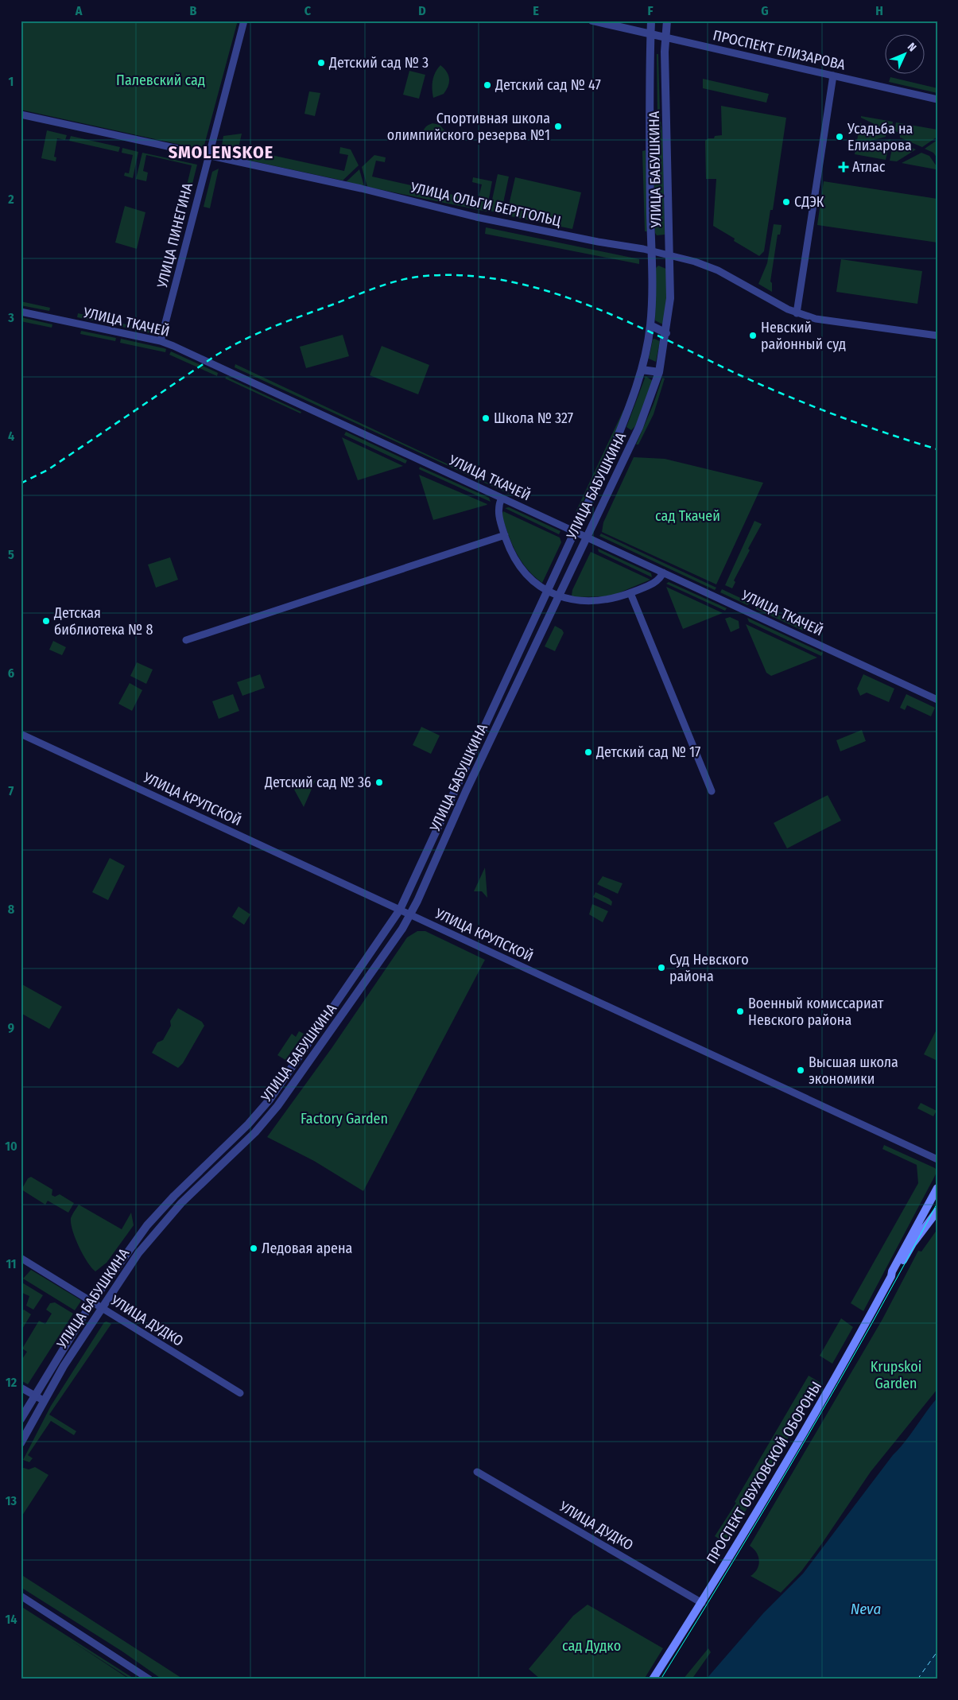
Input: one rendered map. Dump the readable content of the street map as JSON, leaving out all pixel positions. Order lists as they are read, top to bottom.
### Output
{
  "streets": {
    "main road": ["ПРОСПЕКТ ОБУХОВСКОЙ ОБОРОНЫ"],
    "street": [
      "ПРОСПЕКТ ЕЛИЗАРОВА",
      "УЛИЦА БАБУШКИНА",
      "УЛИЦА ОЛЬГИ БЕРГГОЛЬЦ",
      "УЛИЦА ПИНЕГИНА",
      "УЛИЦА ТКАЧЕЙ",
      "УЛИЦА КРУПСКОЙ",
      "УЛИЦА ДУДКО"
    ]
  },
  "crossings": [
    ["ПРОСПЕКТ ЕЛИЗАРОВА", "УЛИЦА БАБУШКИНА"],
    ["УЛИЦА БАБУШКИНА", "УЛИЦА ОЛЬГИ БЕРГГОЛЬЦ"],
    ["УЛИЦА БАБУШКИНА", "УЛИЦА ТКАЧЕЙ"],
    ["УЛИЦА БАБУШКИНА", "УЛИЦА КРУПСКОЙ"],
    ["УЛИЦА БАБУШКИНА", "УЛИЦА ДУДКО"],
    ["УЛИЦА ОЛЬГИ БЕРГГОЛЬЦ", "УЛИЦА ПИНЕГИНА"],
    ["УЛИЦА ПИНЕГИНА", "УЛИЦА ТКАЧЕЙ"],
    ["УЛИЦА ДУДКО", "ПРОСПЕКТ ОБУХОВСКОЙ ОБОРОНЫ"]
  ],
  "districts": ["SMOLENSKOE"],
  "water": ["Neva"],
  "parks": [
    "Палевский сад",
    "сад Ткачей",
    "Factory Garden",
    "Krupskoi Garden",
    "сад Дудко"
  ],
  "places": {
    "other": [
      "Детский сад № 3",
      "Детский сад № 47",
      "Спортивная школа олимпийского резерва №1",
      "Усадьба на Елизарова",
      "СДЭК",
      "Невский районный суд",
      "Школа № 327",
      "Детская библиотека № 8",
      "Детский сад № 17",
      "Детский сад № 36",
      "Суд Невского района",
      "Военный комиссариат Невского района",
      "Высшая школа экономики",
      "Ледовая арена"
    ],
    "health": ["Атлас"]
  },
  "north": "top right",
  "grid": {
    "columns": [
      "A",
      "B",
      "C",
      "D",
      "E",
      "F",
      "G",
      "H"
    ],
    "rows": [
      "1",
      "2",
      "3",
      "4",
      "5",
      "6",
      "7",
      "8",
      "9",
      "10",
      "11",
      "12",
      "13",
      "14"
    ]
  }
}
